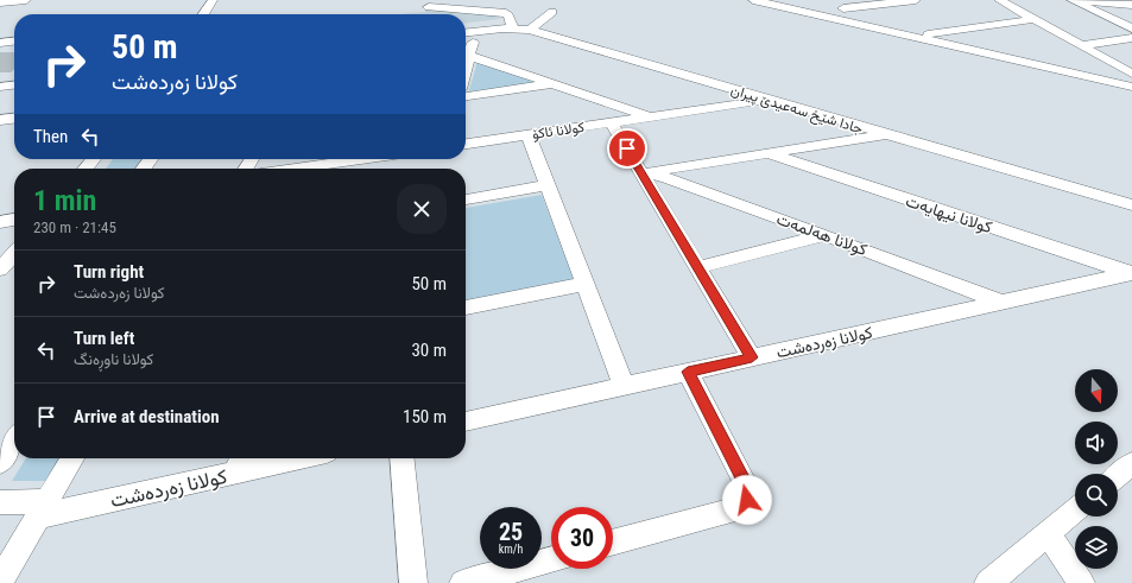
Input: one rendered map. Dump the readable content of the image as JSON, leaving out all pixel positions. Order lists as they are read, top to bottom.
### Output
{
  "streets": {
    "street": [
      "جادا شێخ سەعیدێ پیران",
      "کولانا ئاکۆ",
      "کولانا نیهایەت",
      "کولانا هەلمەت",
      "کولانا زەردەشت"
    ]
  },
  "crossings": [
    ["جادا شێخ سەعیدێ پیران", "کولانا ئاکۆ"],
    ["کولانا نیهایەت", "کولانا زەردەشت"],
    ["کولانا هەلمەت", "کولانا زەردەشت"]
  ],
  "north": "bottom",
  "page": {
    "turn": ["50 m", "کولانا زەردەشت"],
    "then": "Then",
    "heading": ["1 min", "230 m · 21:45"],
    "list": [
      {
        "name": "Turn right",
        "note": "کولانا زەردەشت",
        "value": "50 m"
      },
      {
        "name": "Turn left",
        "note": "کولانا ناوڕەنگ",
        "value": "30 m"
      },
      {
        "name": "Arrive at destination",
        "value": "150 m"
      }
    ],
    "speed": "25 km/h",
    "limit": "30"
  }
}
